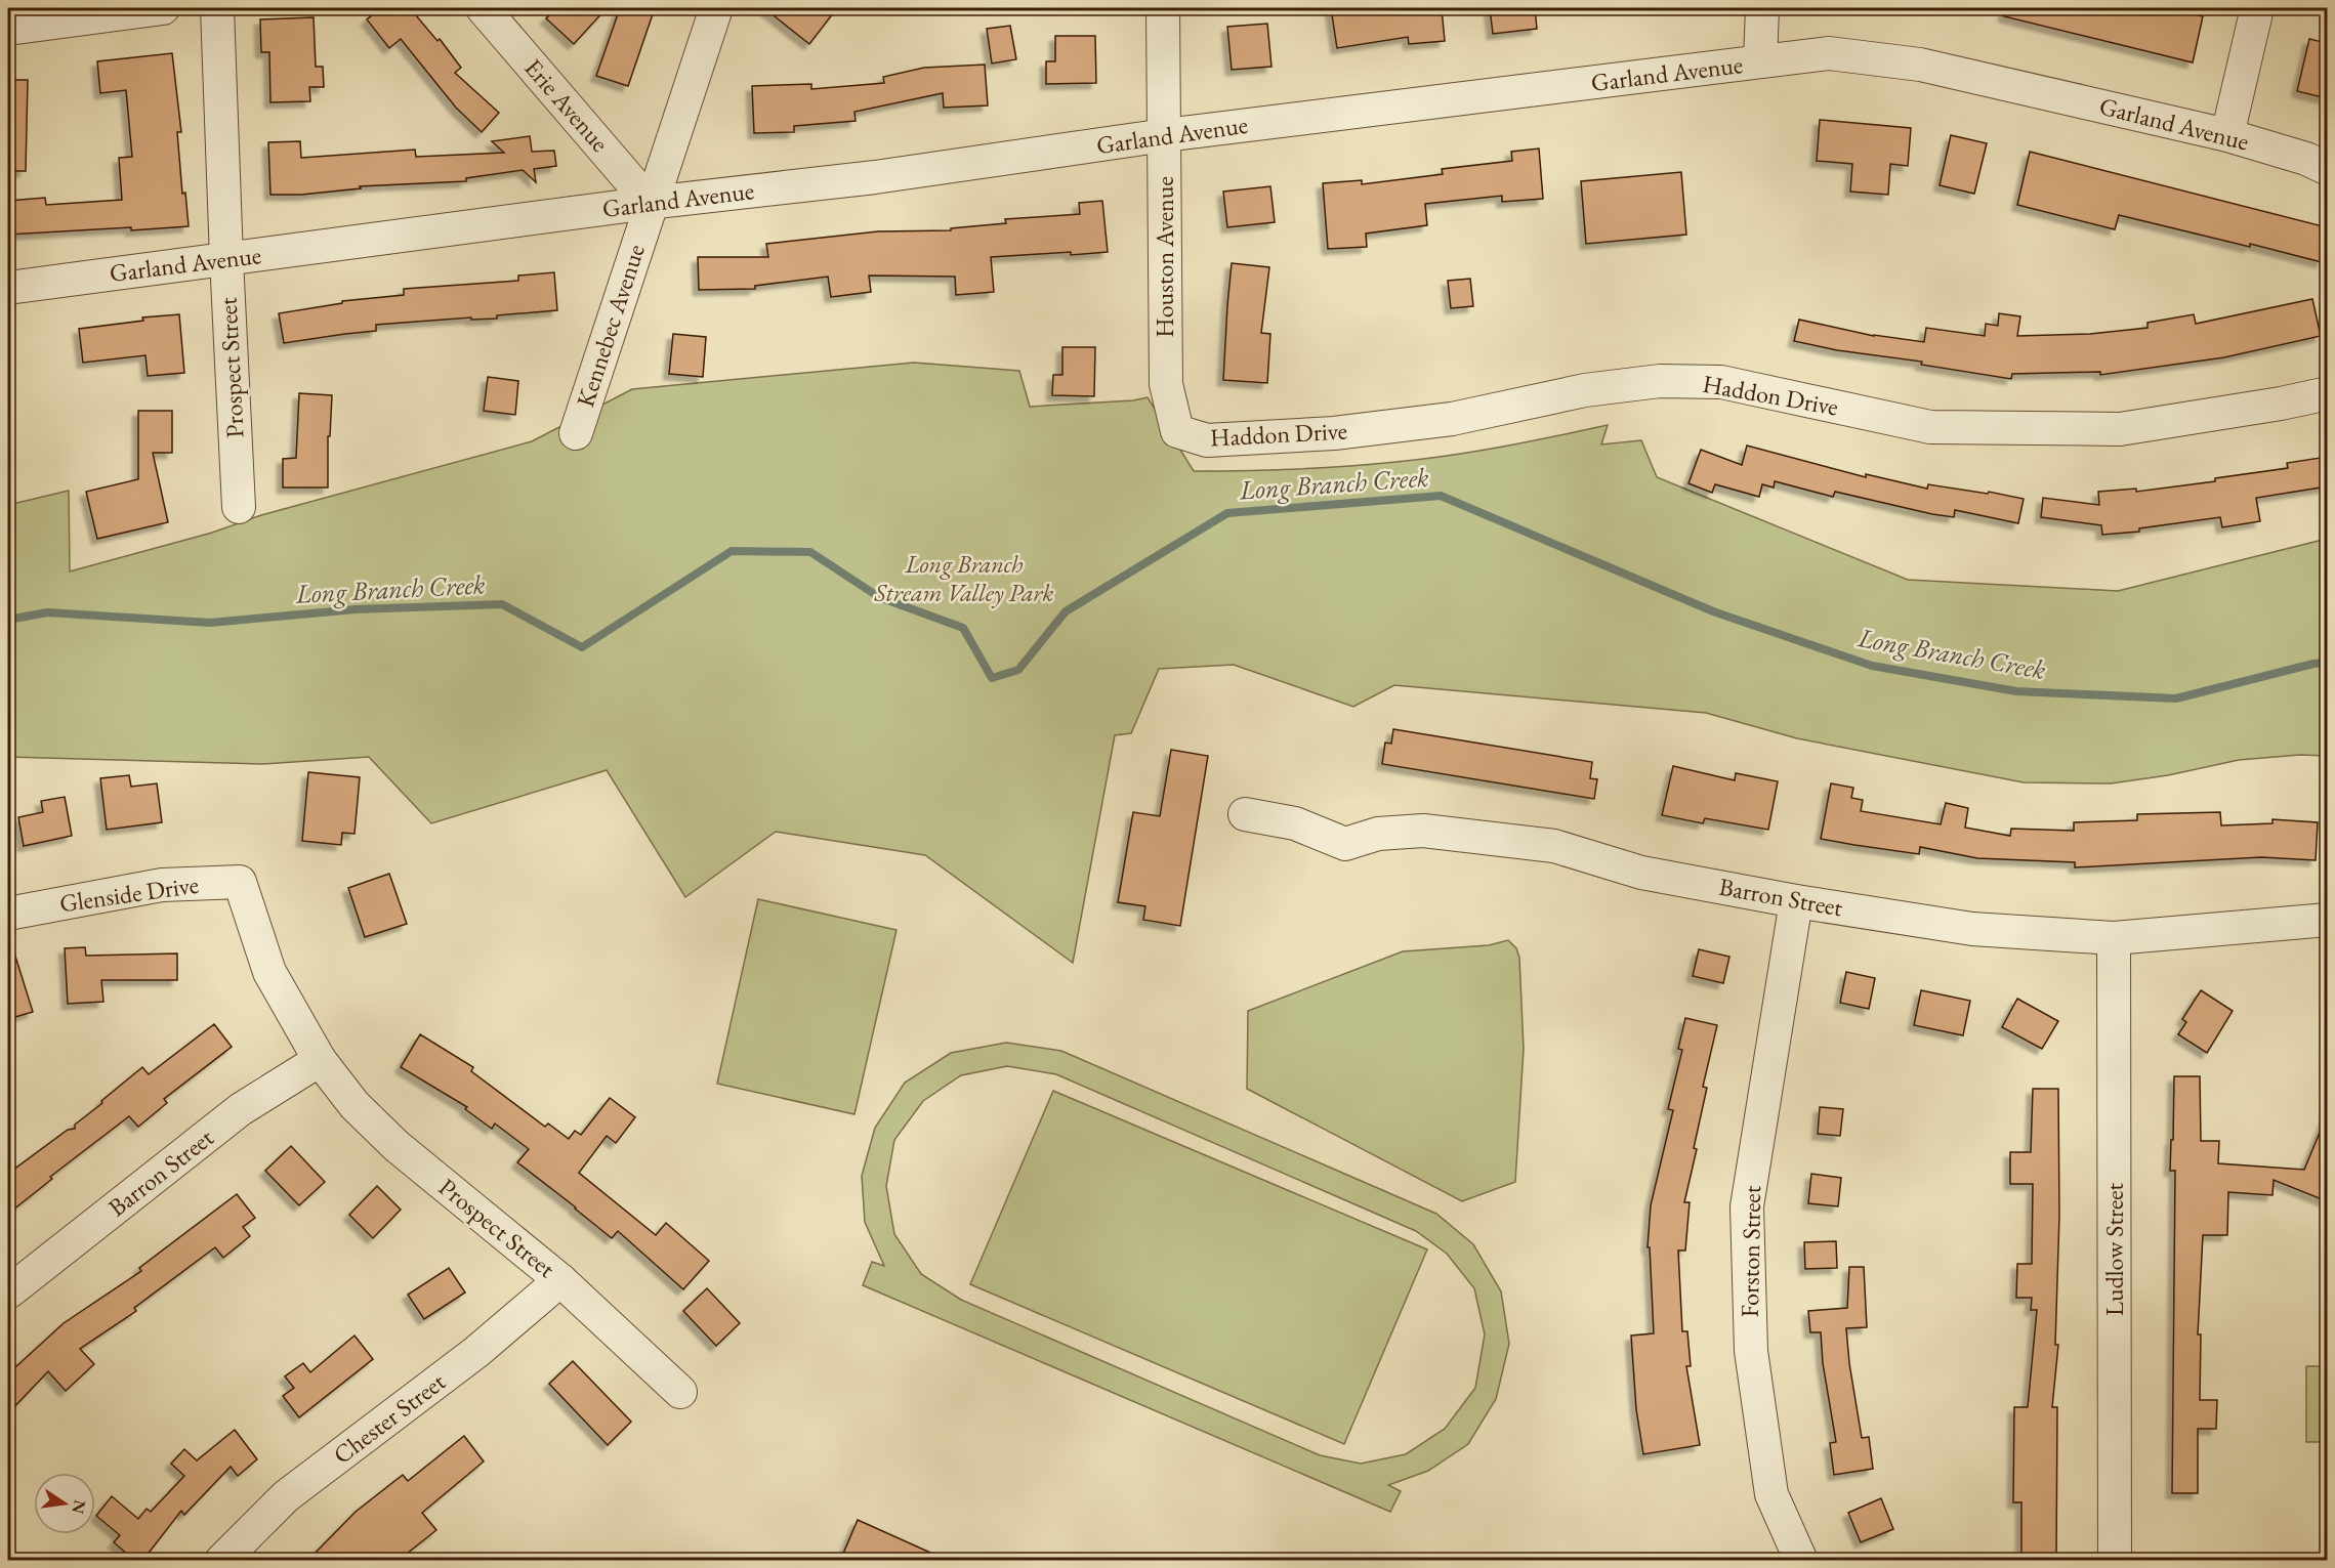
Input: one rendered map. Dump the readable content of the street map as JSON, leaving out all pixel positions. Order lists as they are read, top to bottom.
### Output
{
  "streets": {
    "street": [
      "Garland Avenue",
      "Erie Avenue",
      "Houston Avenue",
      "Kennebec Avenue",
      "Prospect Street",
      "Haddon Drive",
      "Glenside Drive",
      "Barron Street",
      "Ludlow Street",
      "Forston Street",
      "Chester Street"
    ]
  },
  "crossings": [
    ["Garland Avenue", "Erie Avenue"],
    ["Garland Avenue", "Houston Avenue"],
    ["Garland Avenue", "Kennebec Avenue"],
    ["Garland Avenue", "Prospect Street"],
    ["Erie Avenue", "Kennebec Avenue"],
    ["Houston Avenue", "Haddon Drive"],
    ["Prospect Street", "Glenside Drive"],
    ["Prospect Street", "Barron Street"],
    ["Prospect Street", "Chester Street"],
    ["Glenside Drive", "Barron Street"],
    ["Barron Street", "Ludlow Street"],
    ["Barron Street", "Forston Street"]
  ],
  "water": ["Long Branch Creek"],
  "parks": ["Long Branch Stream Valley Park"],
  "north": "right"
}
